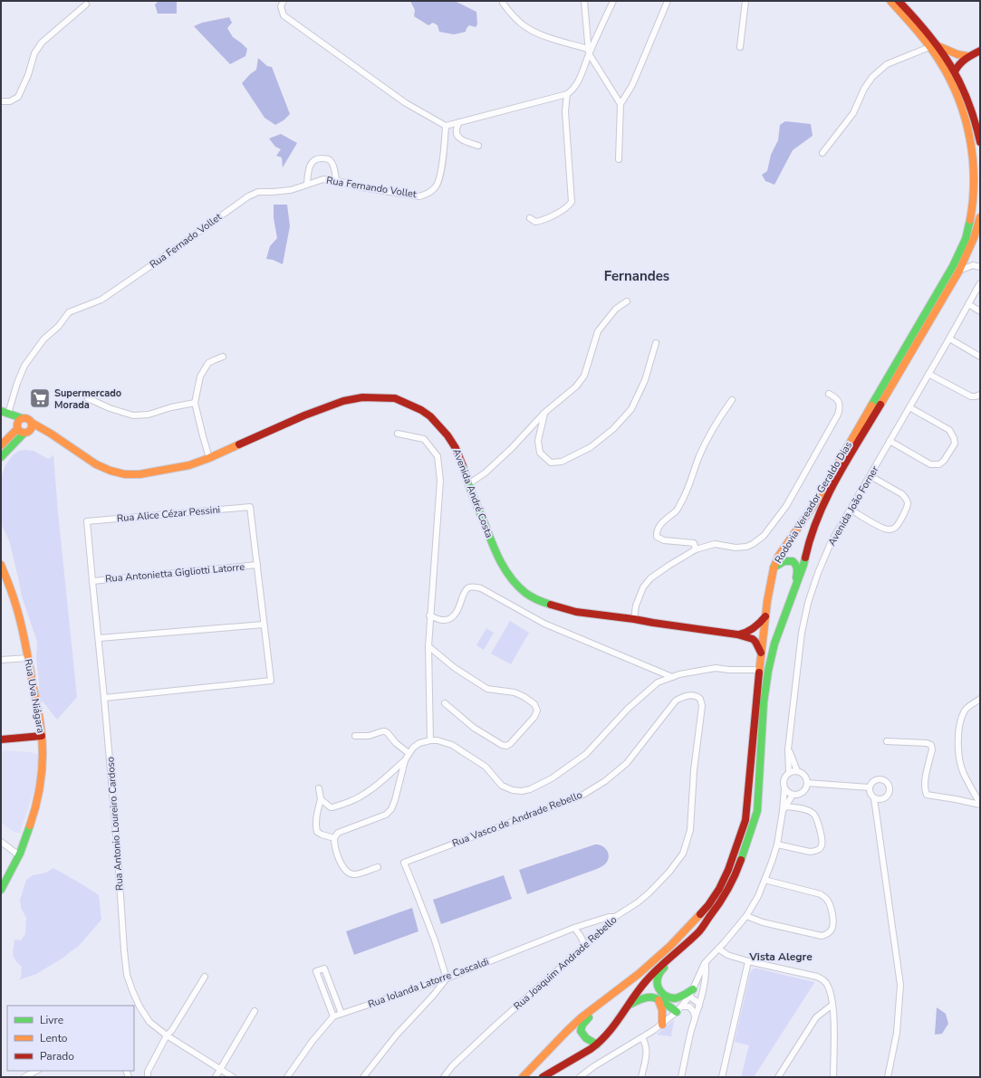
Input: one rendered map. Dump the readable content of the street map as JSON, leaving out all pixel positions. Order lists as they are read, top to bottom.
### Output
{
  "streets": {
    "main road": ["Avenida André Costa", "Rodovia Vereador Geraldo Dias", "Rua Uva Niágara"],
    "street": [
      "Rua Fernando Vollet",
      "Rua Fernado Vollet",
      "Avenida João Forner",
      "Rua Alice Cézar Pessini",
      "Rua Antonietta Gigliotti Latorre",
      "Rua Vasco de Andrade Rebello",
      "Rua Antonio Loureiro Cardoso",
      "Rua Joaquim Andrade Rebello",
      "Rua Iolanda Latorre Cascaldi"
    ]
  },
  "crossings": [
    ["Rua Fernando Vollet", "Rua Fernado Vollet"],
    ["Avenida André Costa", "Rodovia Vereador Geraldo Dias"],
    ["Rua Alice Cézar Pessini", "Rua Antonietta Gigliotti Latorre"],
    ["Rua Alice Cézar Pessini", "Rua Antonio Loureiro Cardoso"],
    ["Rua Antonietta Gigliotti Latorre", "Rua Antonio Loureiro Cardoso"],
    ["Rua Vasco de Andrade Rebello", "Rua Joaquim Andrade Rebello"],
    ["Rua Vasco de Andrade Rebello", "Rua Iolanda Latorre Cascaldi"],
    ["Rua Joaquim Andrade Rebello", "Rua Iolanda Latorre Cascaldi"]
  ],
  "districts": ["Fernandes", "Vista Alegre"],
  "places": {
    "supermarket": ["Supermercado Morada"]
  },
  "legend": ["Livre", "Lento", "Parado"]
}
